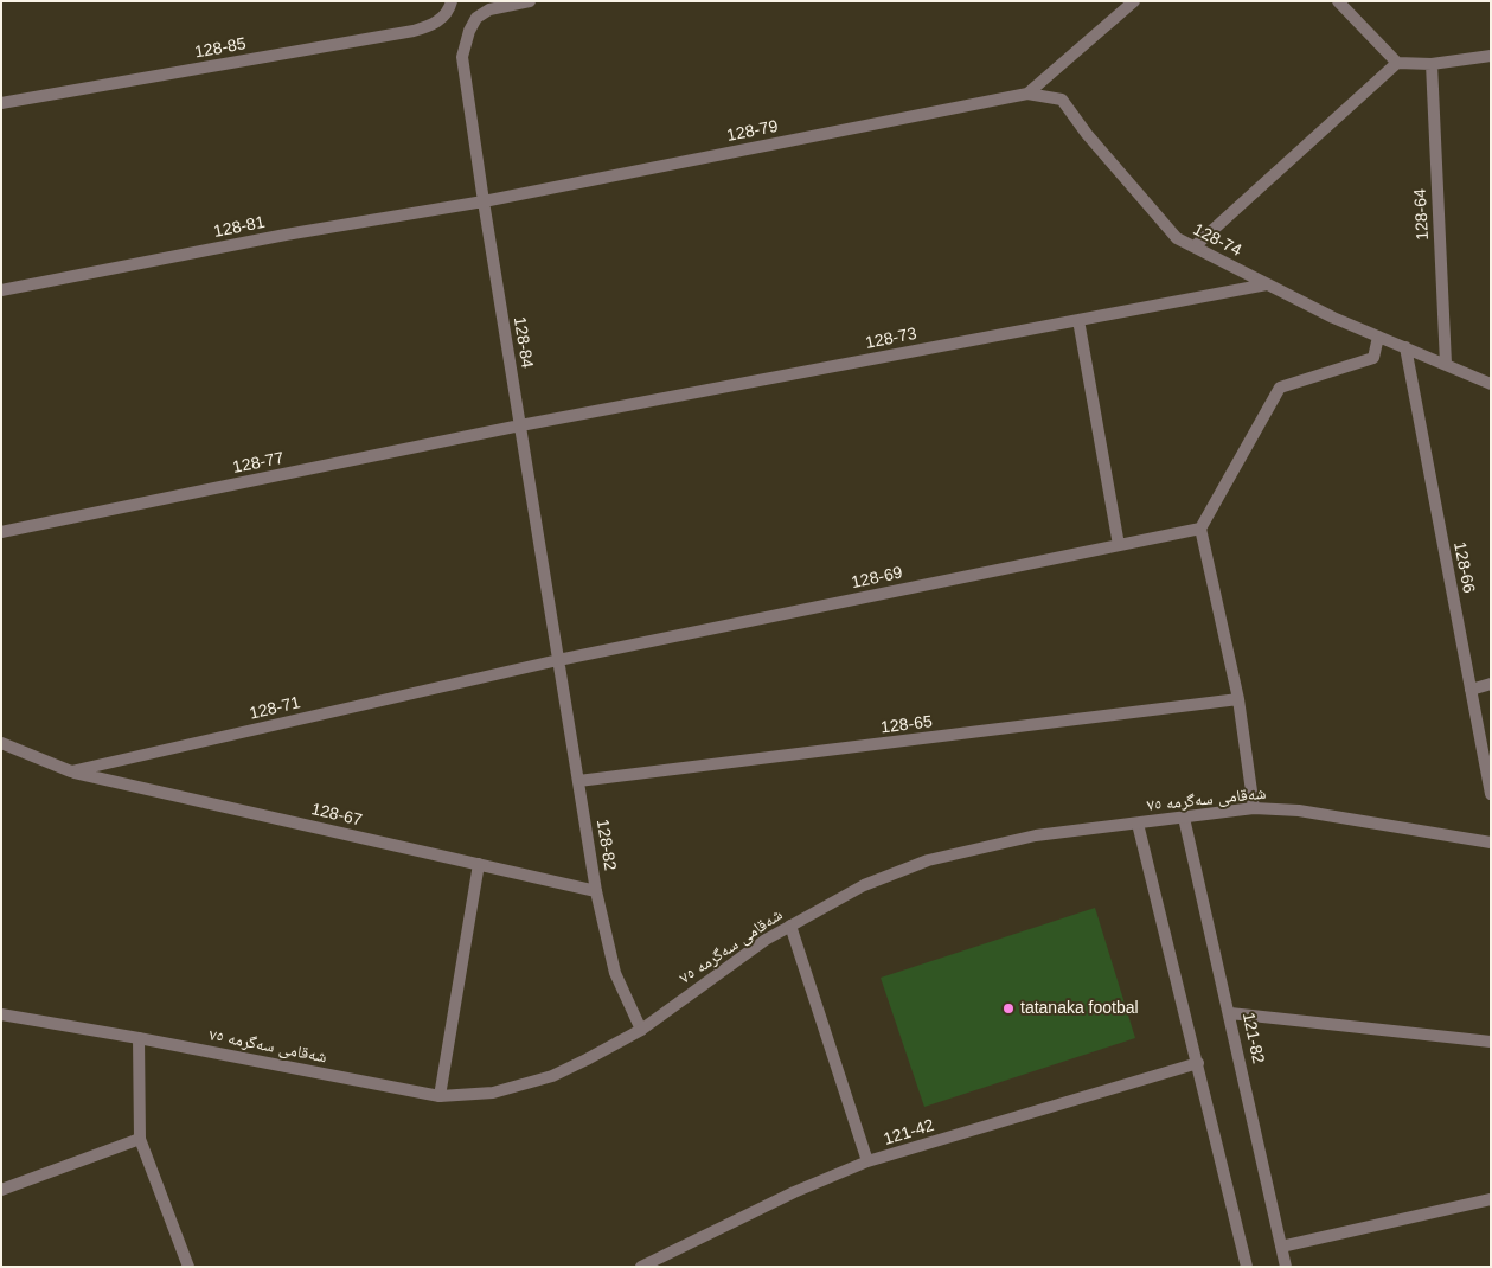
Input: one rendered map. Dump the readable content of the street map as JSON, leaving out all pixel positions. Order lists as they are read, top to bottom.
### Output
{
  "streets": {
    "street": [
      "128-85",
      "128-79",
      "128-64",
      "128-81",
      "128-74",
      "128-73",
      "128-84",
      "128-77",
      "128-66",
      "128-69",
      "128-71",
      "128-65",
      "شەقامی سەگرمە ٧٥",
      "128-67",
      "128-82",
      "121-82",
      "121-42"
    ]
  },
  "crossings": [
    ["128-79", "128-81"],
    ["128-79", "128-74"],
    ["128-79", "128-84"],
    ["128-64", "128-74"],
    ["128-81", "128-84"],
    ["128-74", "128-73"],
    ["128-74", "128-66"],
    ["128-73", "128-84"],
    ["128-73", "128-77"],
    ["128-84", "128-77"],
    ["128-84", "128-69"],
    ["128-84", "128-71"],
    ["128-84", "128-82"],
    ["128-69", "128-71"],
    ["128-69", "128-82"],
    ["128-71", "128-67"],
    ["128-71", "128-82"],
    ["128-65", "128-82"],
    ["شەقامی سەگرمە ٧٥", "128-82"],
    ["شەقامی سەگرمە ٧٥", "121-82"],
    ["128-67", "128-82"]
  ],
  "places": ["tatanaka footbal"]
}
